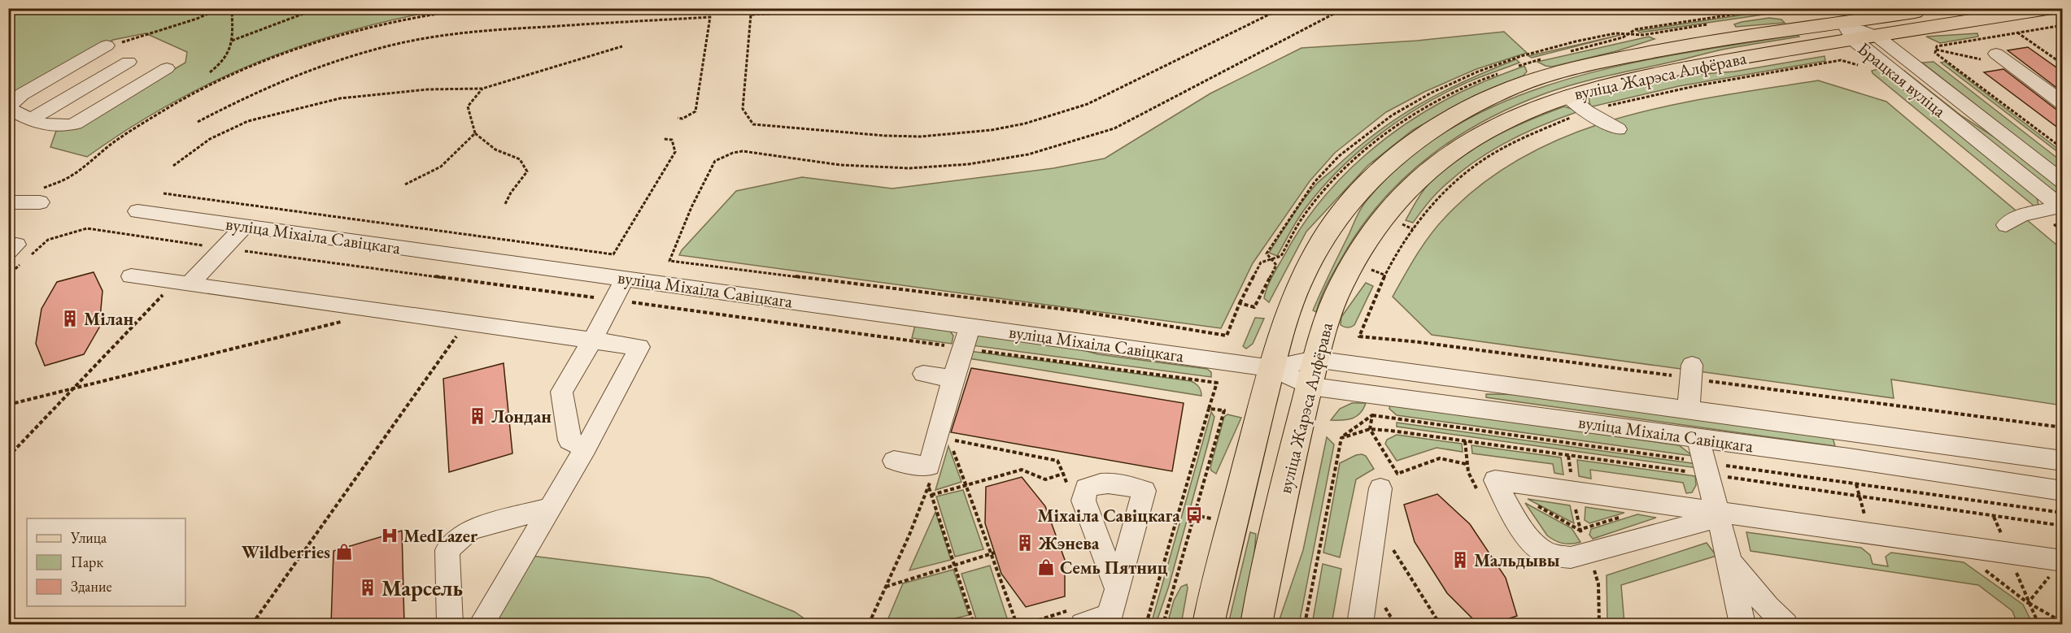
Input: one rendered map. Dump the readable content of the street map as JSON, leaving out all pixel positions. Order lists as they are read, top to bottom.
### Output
{
  "streets": {
    "main road": ["вуліца Жарэса Алфёрава"],
    "street": ["Брацкая вуліца", "вуліца Міхаіла Савіцкага"]
  },
  "crossings": [
    ["вуліца Жарэса Алфёрава", "Брацкая вуліца"],
    ["вуліца Жарэса Алфёрава", "вуліца Міхаіла Савіцкага"]
  ],
  "places": {
    "building": [
      "Мілан",
      "Лондан",
      "Жэнева",
      "Мальдывы",
      "Марсель"
    ],
    "bus stop": ["Міхаіла Савіцкага"],
    "hospital": ["MedLazer"],
    "shop": ["Wildberries", "Семь Пятниц"]
  },
  "legend": ["Улица", "Парк", "Здание"]
}
